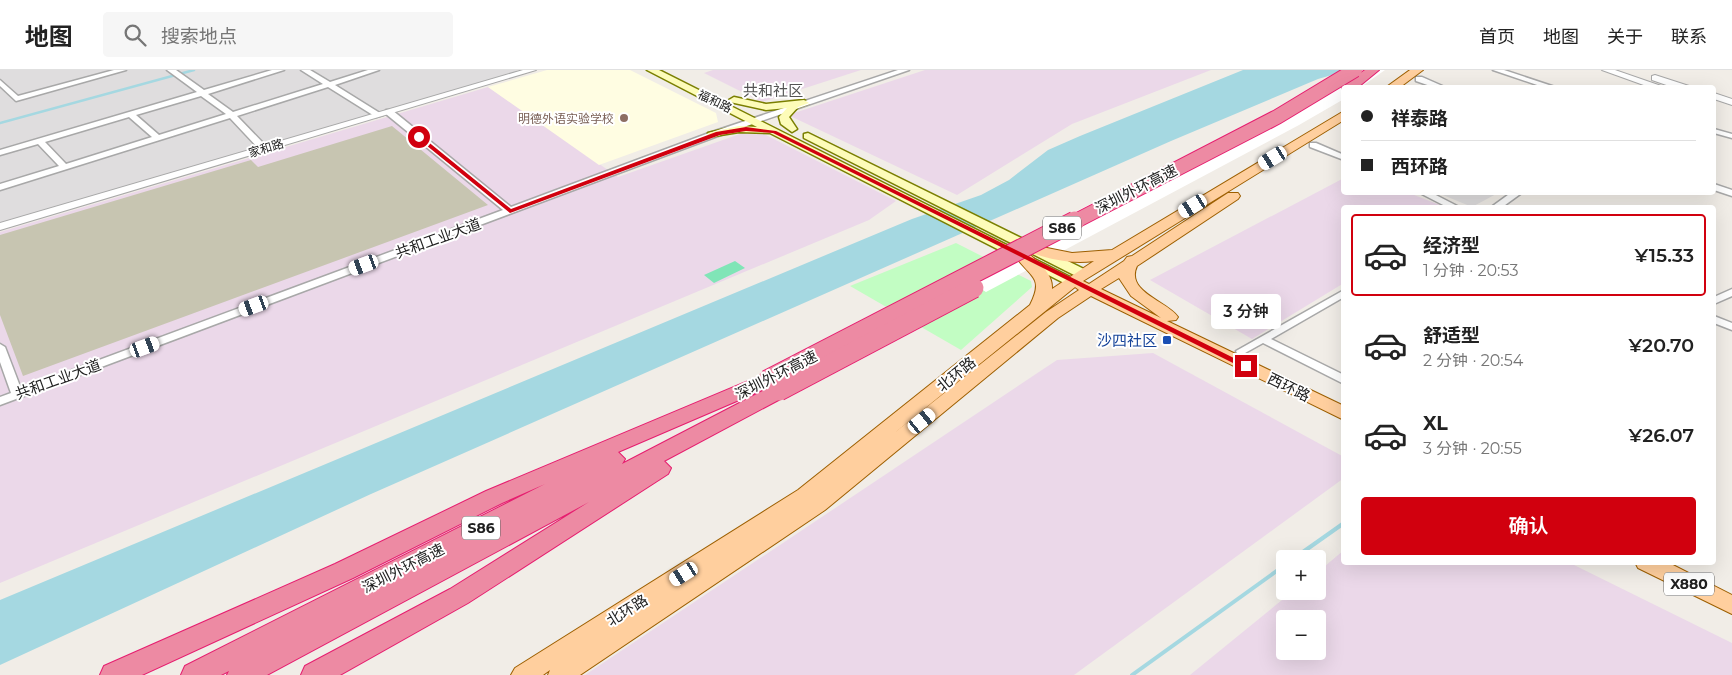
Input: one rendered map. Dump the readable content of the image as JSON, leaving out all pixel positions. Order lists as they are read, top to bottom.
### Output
{
  "streets": {
    "highway": ["深圳外环高速", "S86"],
    "main road": [
      "福和路",
      "北环路",
      "西环路",
      "X880"
    ],
    "street": ["家和路", "共和工业大道"]
  },
  "crossings": [
    ["福和路", "共和工业大道"],
    ["福和路", "北环路"],
    ["福和路", "西环路"],
    ["北环路", "西环路"]
  ],
  "districts": ["共和社区"],
  "places": {
    "other": ["明德外语实验学校"],
    "transit": ["沙四社区"]
  },
  "page": {
    "header": "地图",
    "search": "搜索地点",
    "nav": [
      "首页",
      "地图",
      "关于",
      "联系"
    ],
    "banner": ["祥泰路", "西环路"],
    "list": [
      {
        "name": "经济型",
        "note": "1 分钟 · 20:53",
        "value": "¥15.33"
      },
      {
        "name": "舒适型",
        "note": "2 分钟 · 20:54",
        "value": "¥20.70"
      },
      {
        "name": "XL",
        "note": "3 分钟 · 20:55",
        "value": "¥26.07"
      }
    ],
    "bubble": "3 分钟",
    "buttons": "确认",
    "map_buttons": ["+", "−"]
  }
}
